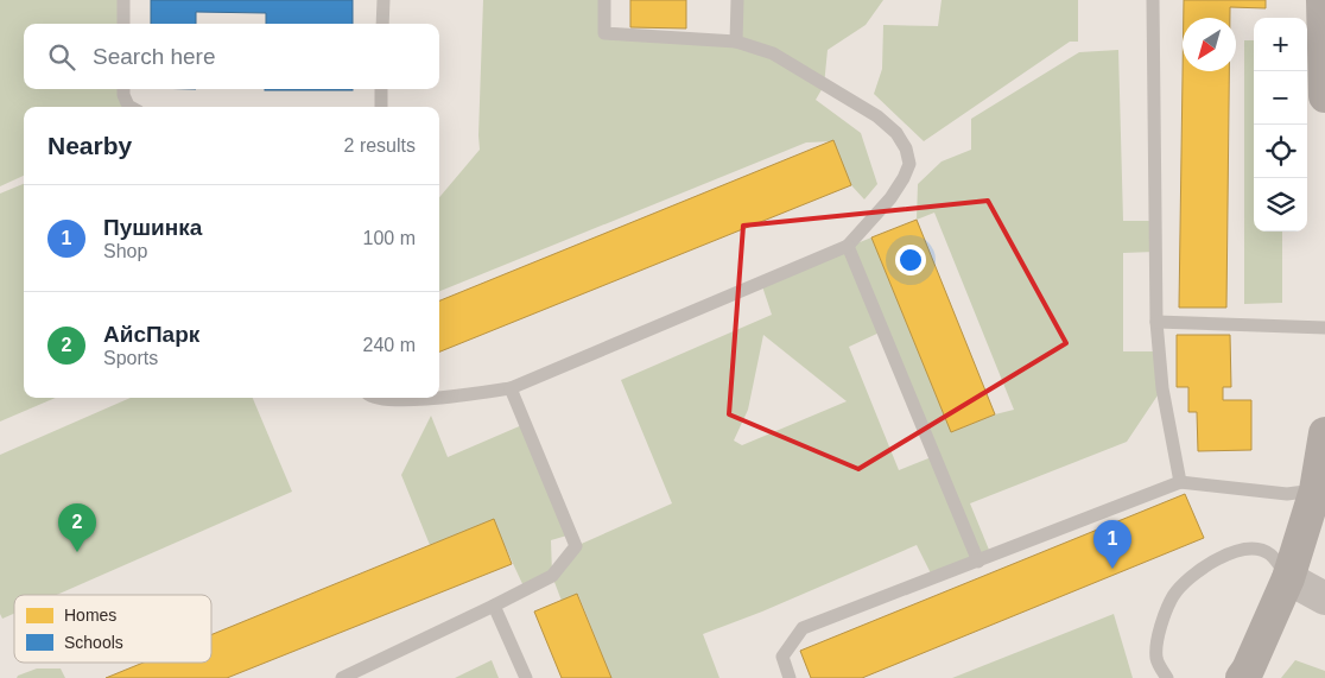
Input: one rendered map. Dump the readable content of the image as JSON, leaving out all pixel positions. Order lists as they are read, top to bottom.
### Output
{
  "legend": ["Homes", "Schools"],
  "north": "bottom left",
  "page": {
    "map_buttons": ["+", "−"],
    "search": "Search here",
    "heading": ["Nearby", "2 results"],
    "list": [
      {
        "mark": "1",
        "name": "Пушинка",
        "note": "Shop",
        "value": "100 m"
      },
      {
        "mark": "2",
        "name": "АйсПарк",
        "note": "Sports",
        "value": "240 m"
      }
    ],
    "pins": ["2", "1"]
  }
}
